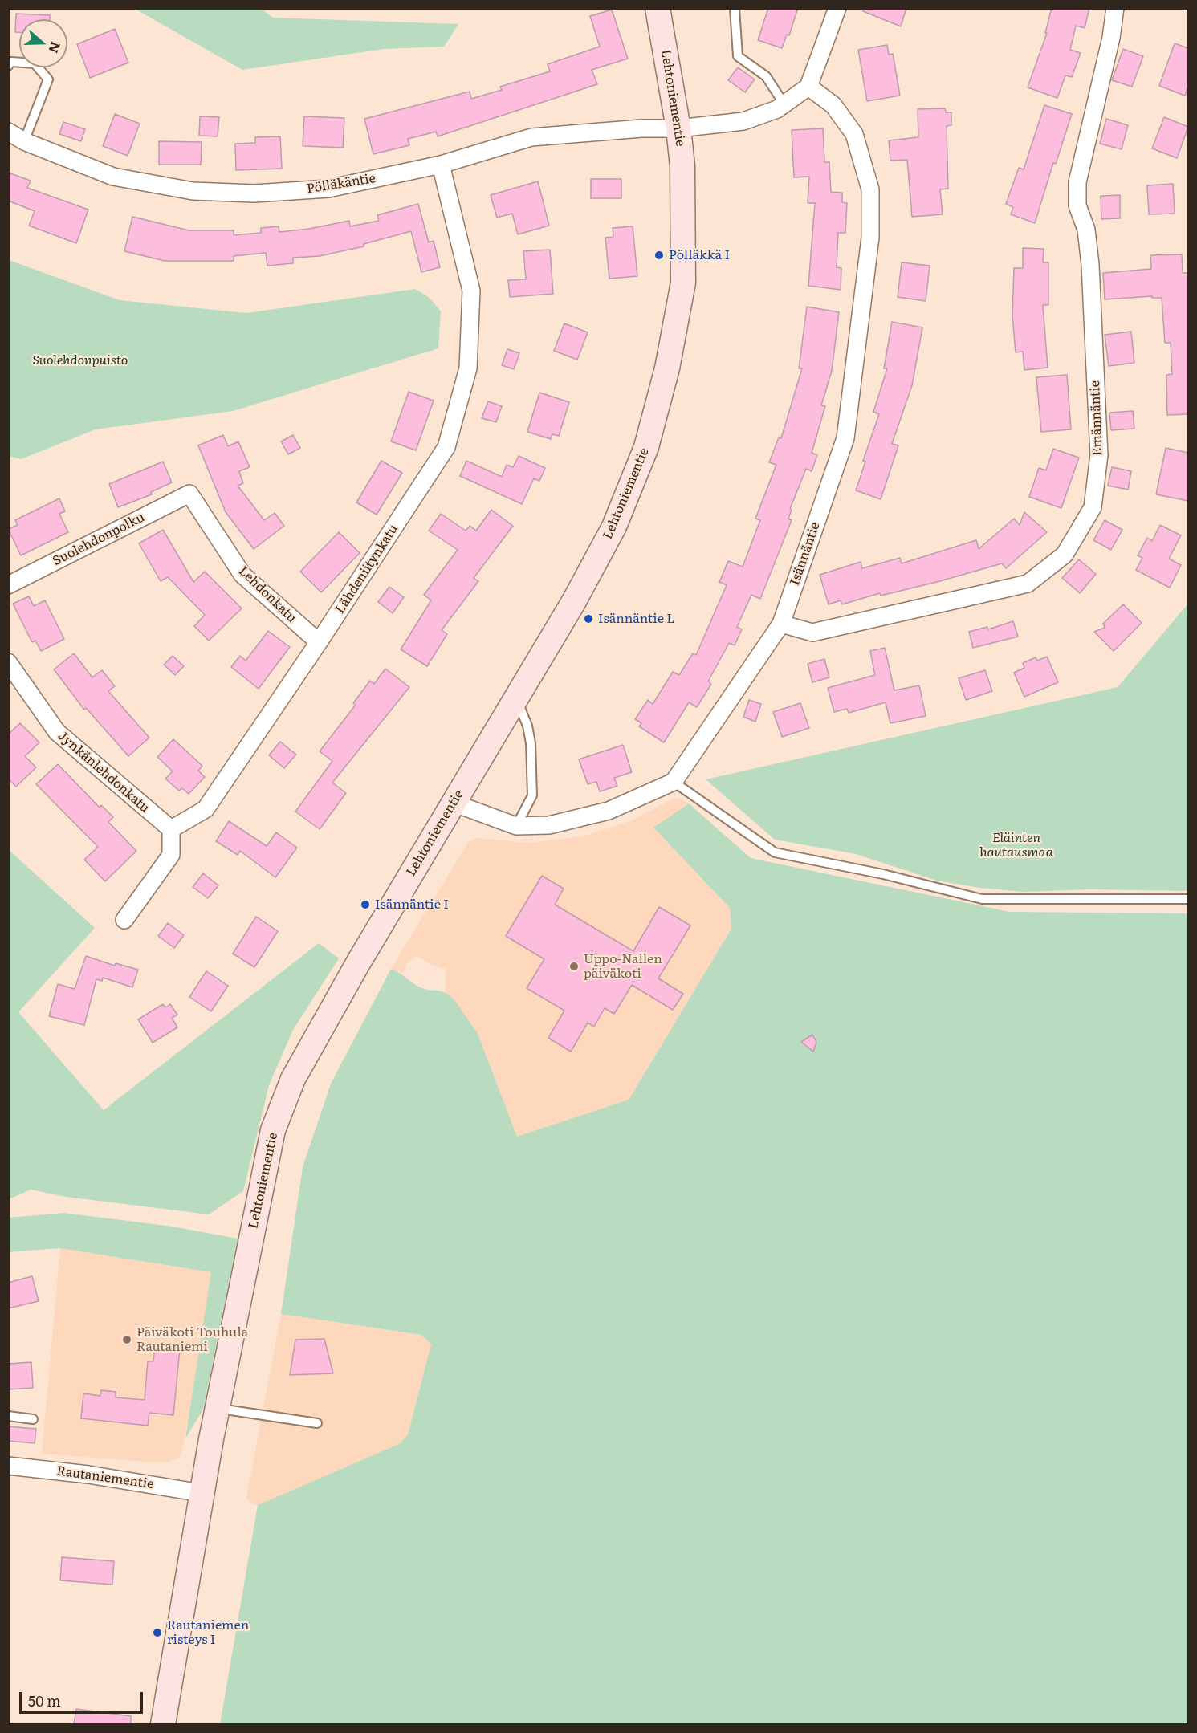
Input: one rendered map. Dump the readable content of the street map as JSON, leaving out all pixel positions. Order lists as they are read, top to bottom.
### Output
{
  "streets": {
    "main road": ["Lehtoniementie"],
    "street": [
      "Pölläkäntie",
      "Emännäntie",
      "Suolehdonpolku",
      "Isännäntie",
      "Lähdeniitynkatu",
      "Lehdonkatu",
      "Jynkänlehdonkatu",
      "Rautaniementie"
    ]
  },
  "crossings": [
    ["Lehtoniementie", "Pölläkäntie"],
    ["Lehtoniementie", "Rautaniementie"],
    ["Pölläkäntie", "Isännäntie"],
    ["Pölläkäntie", "Lähdeniitynkatu"],
    ["Emännäntie", "Isännäntie"],
    ["Suolehdonpolku", "Lehdonkatu"],
    ["Lähdeniitynkatu", "Lehdonkatu"],
    ["Lähdeniitynkatu", "Jynkänlehdonkatu"]
  ],
  "parks": ["Suolehdonpuisto", "Eläinten hautausmaa"],
  "places": [
    "Pölläkkä I",
    "Isännäntie L",
    "Isännäntie I",
    "Uppo-Nallen päiväkoti",
    "Päiväkoti Touhula Rautaniemi",
    "Rautaniemen risteys I"
  ],
  "scale_bar": "50 m",
  "north": "right"
}
